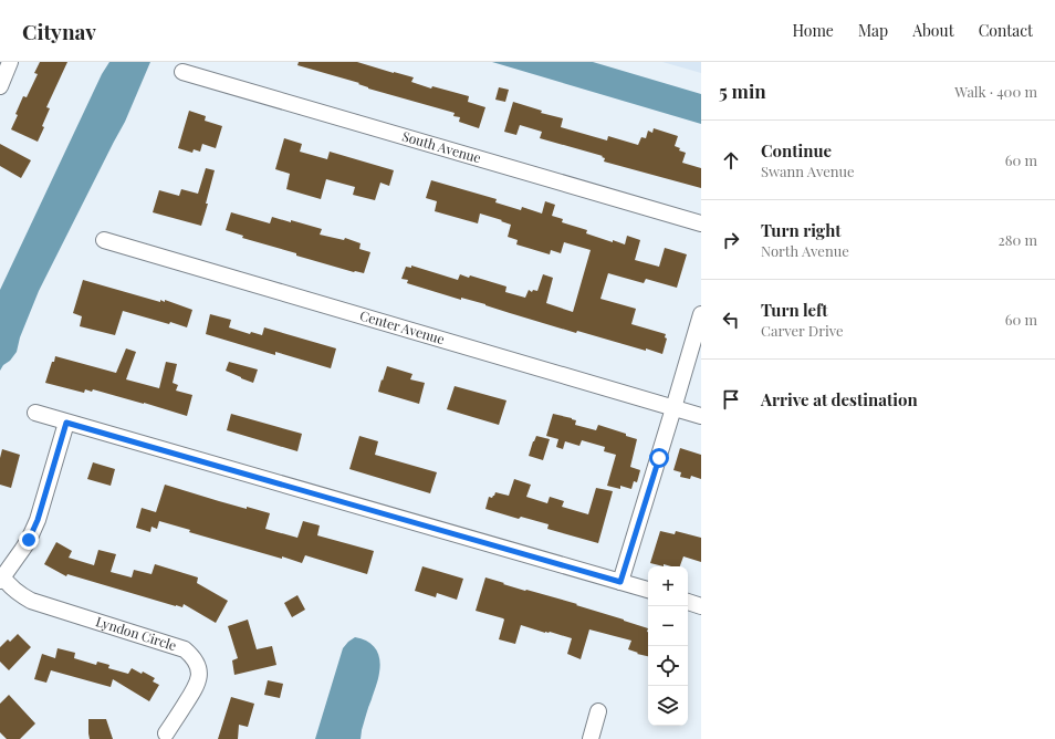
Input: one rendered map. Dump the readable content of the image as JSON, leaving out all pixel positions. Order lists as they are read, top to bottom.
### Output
{
  "streets": {
    "street": ["South Avenue", "Center Avenue", "Lyndon Circle"]
  },
  "page": {
    "header": "Citynav",
    "nav": [
      "Home",
      "Map",
      "About",
      "Contact"
    ],
    "heading": ["5 min", "Walk · 400 m"],
    "list": [
      ["Continue", "Swann Avenue", "60 m"],
      ["Turn right", "North Avenue", "280 m"],
      ["Turn left", "Carver Drive", "60 m"],
      "Arrive at destination"
    ],
    "map_buttons": ["+", "−"]
  }
}
